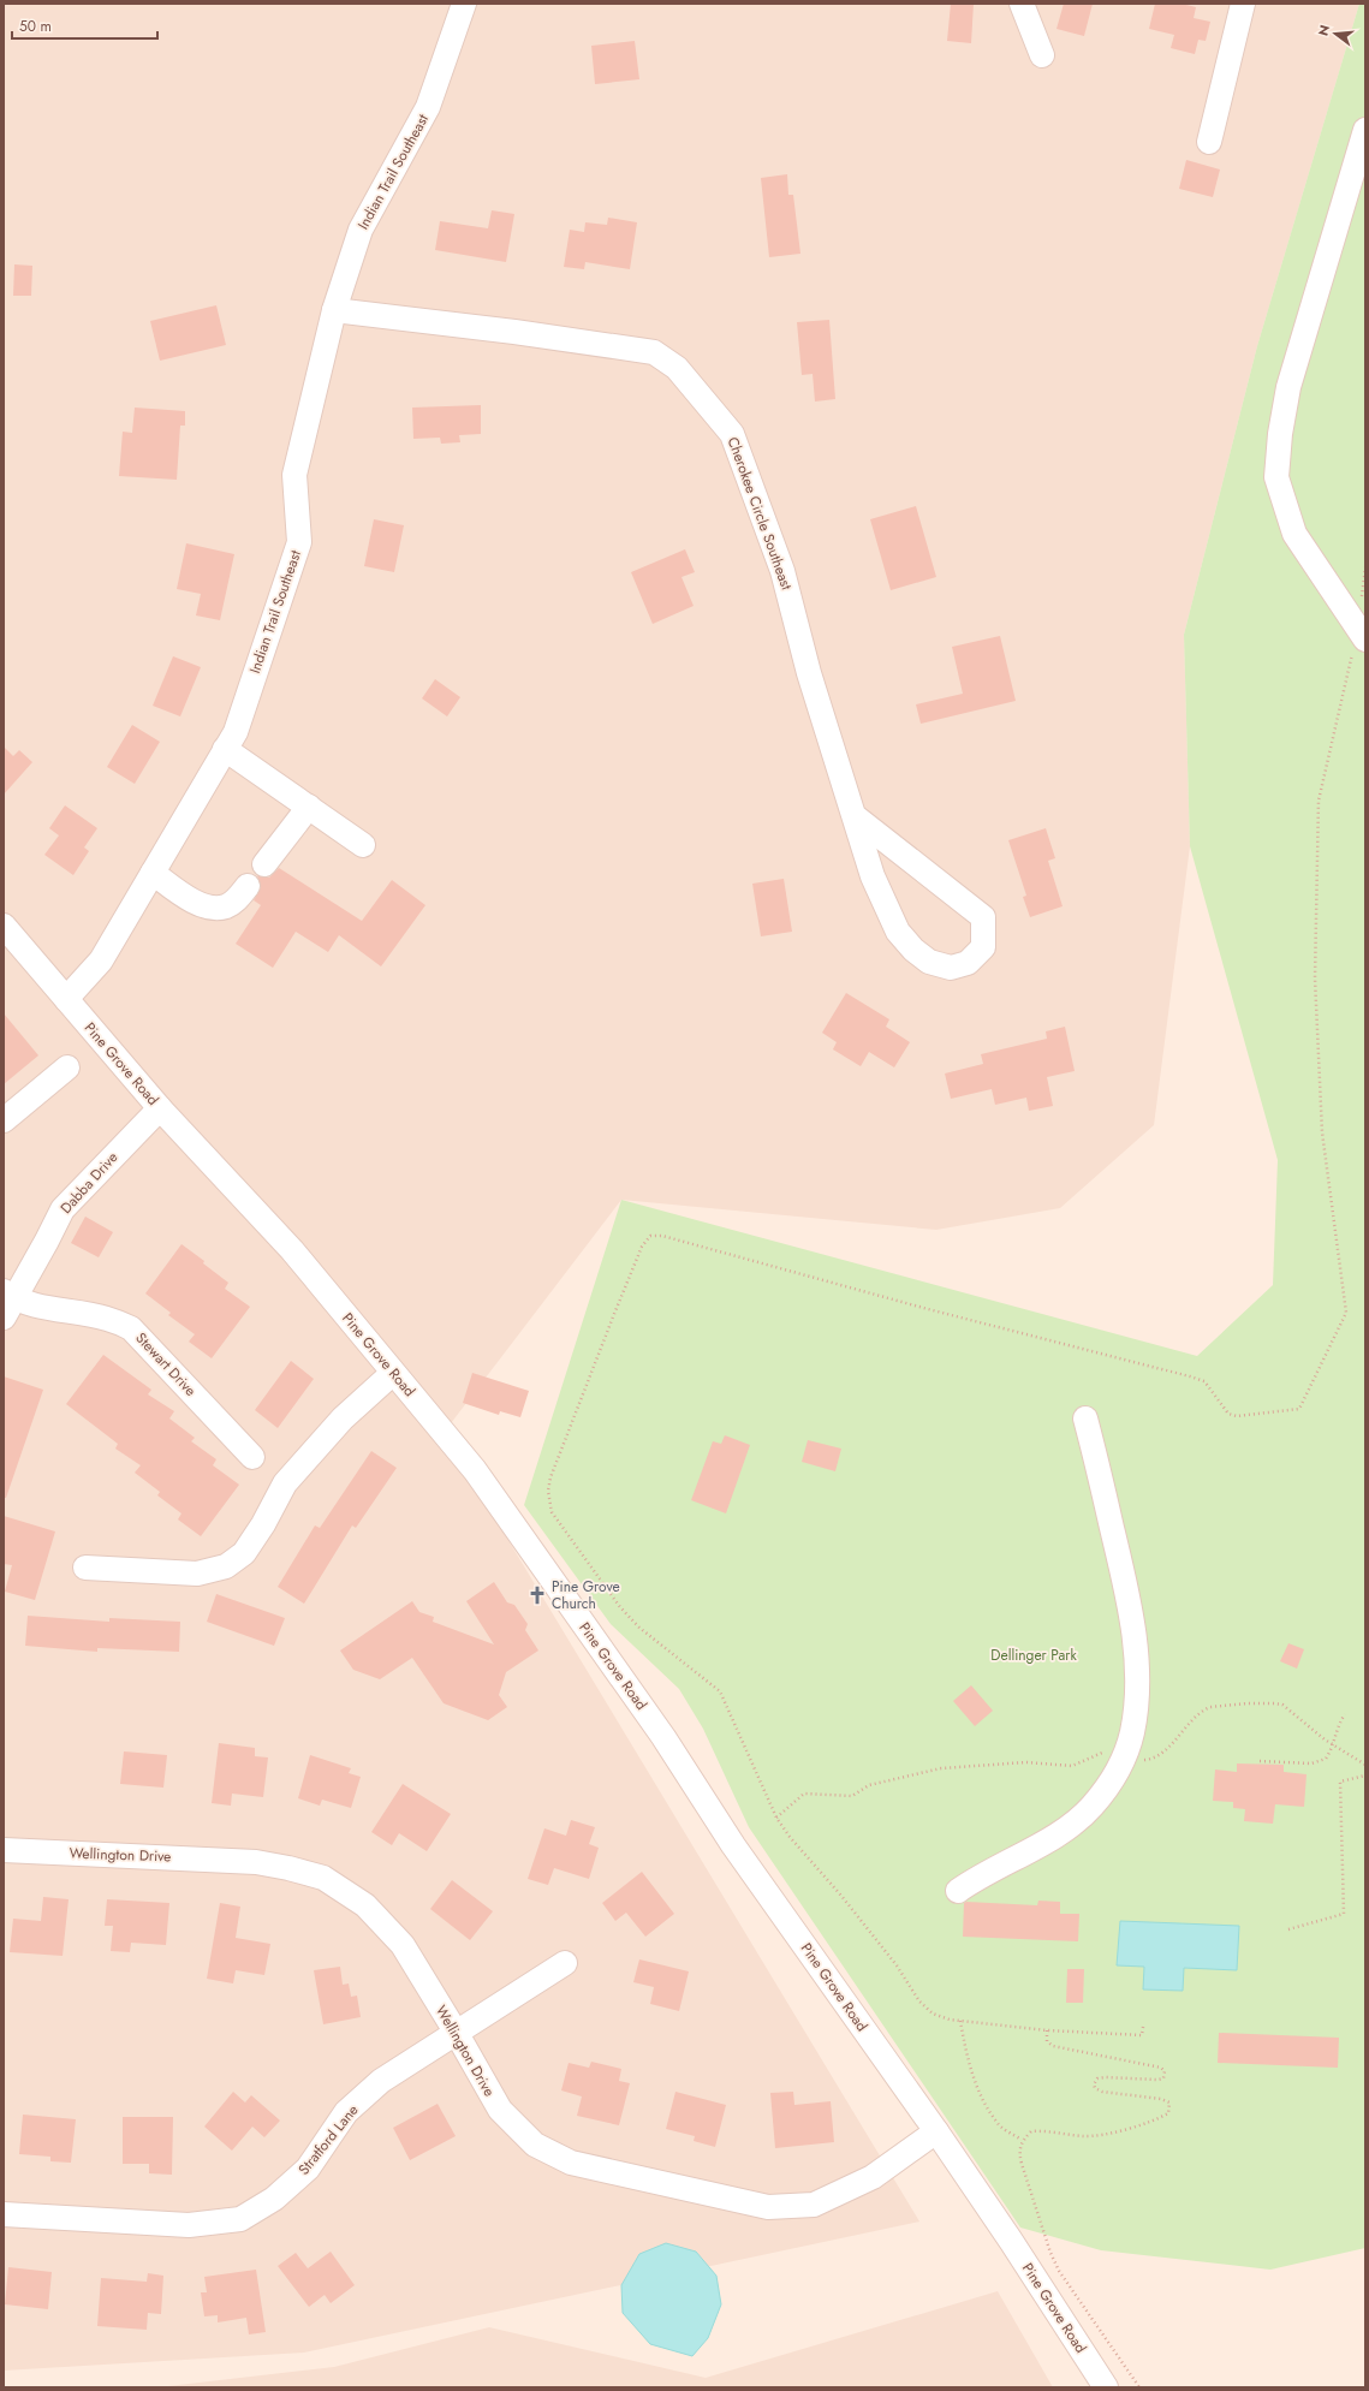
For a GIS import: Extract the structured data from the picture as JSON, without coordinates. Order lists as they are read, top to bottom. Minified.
{"streets":{"street":["Indian Trail Southeast","Cherokee Circle Southeast","Pine Grove Road","Dabba Drive","Stewart Drive","Wellington Drive","Stratford Lane"]},"crossings":[["Indian Trail Southeast","Cherokee Circle Southeast"],["Indian Trail Southeast","Pine Grove Road"],["Pine Grove Road","Dabba Drive"],["Pine Grove Road","Wellington Drive"],["Dabba Drive","Stewart Drive"],["Wellington Drive","Stratford Lane"]],"parks":["Dellinger Park"],"places":{"church":["Pine Grove Church"]},"scale_bar":"50 m","north":"left"}
